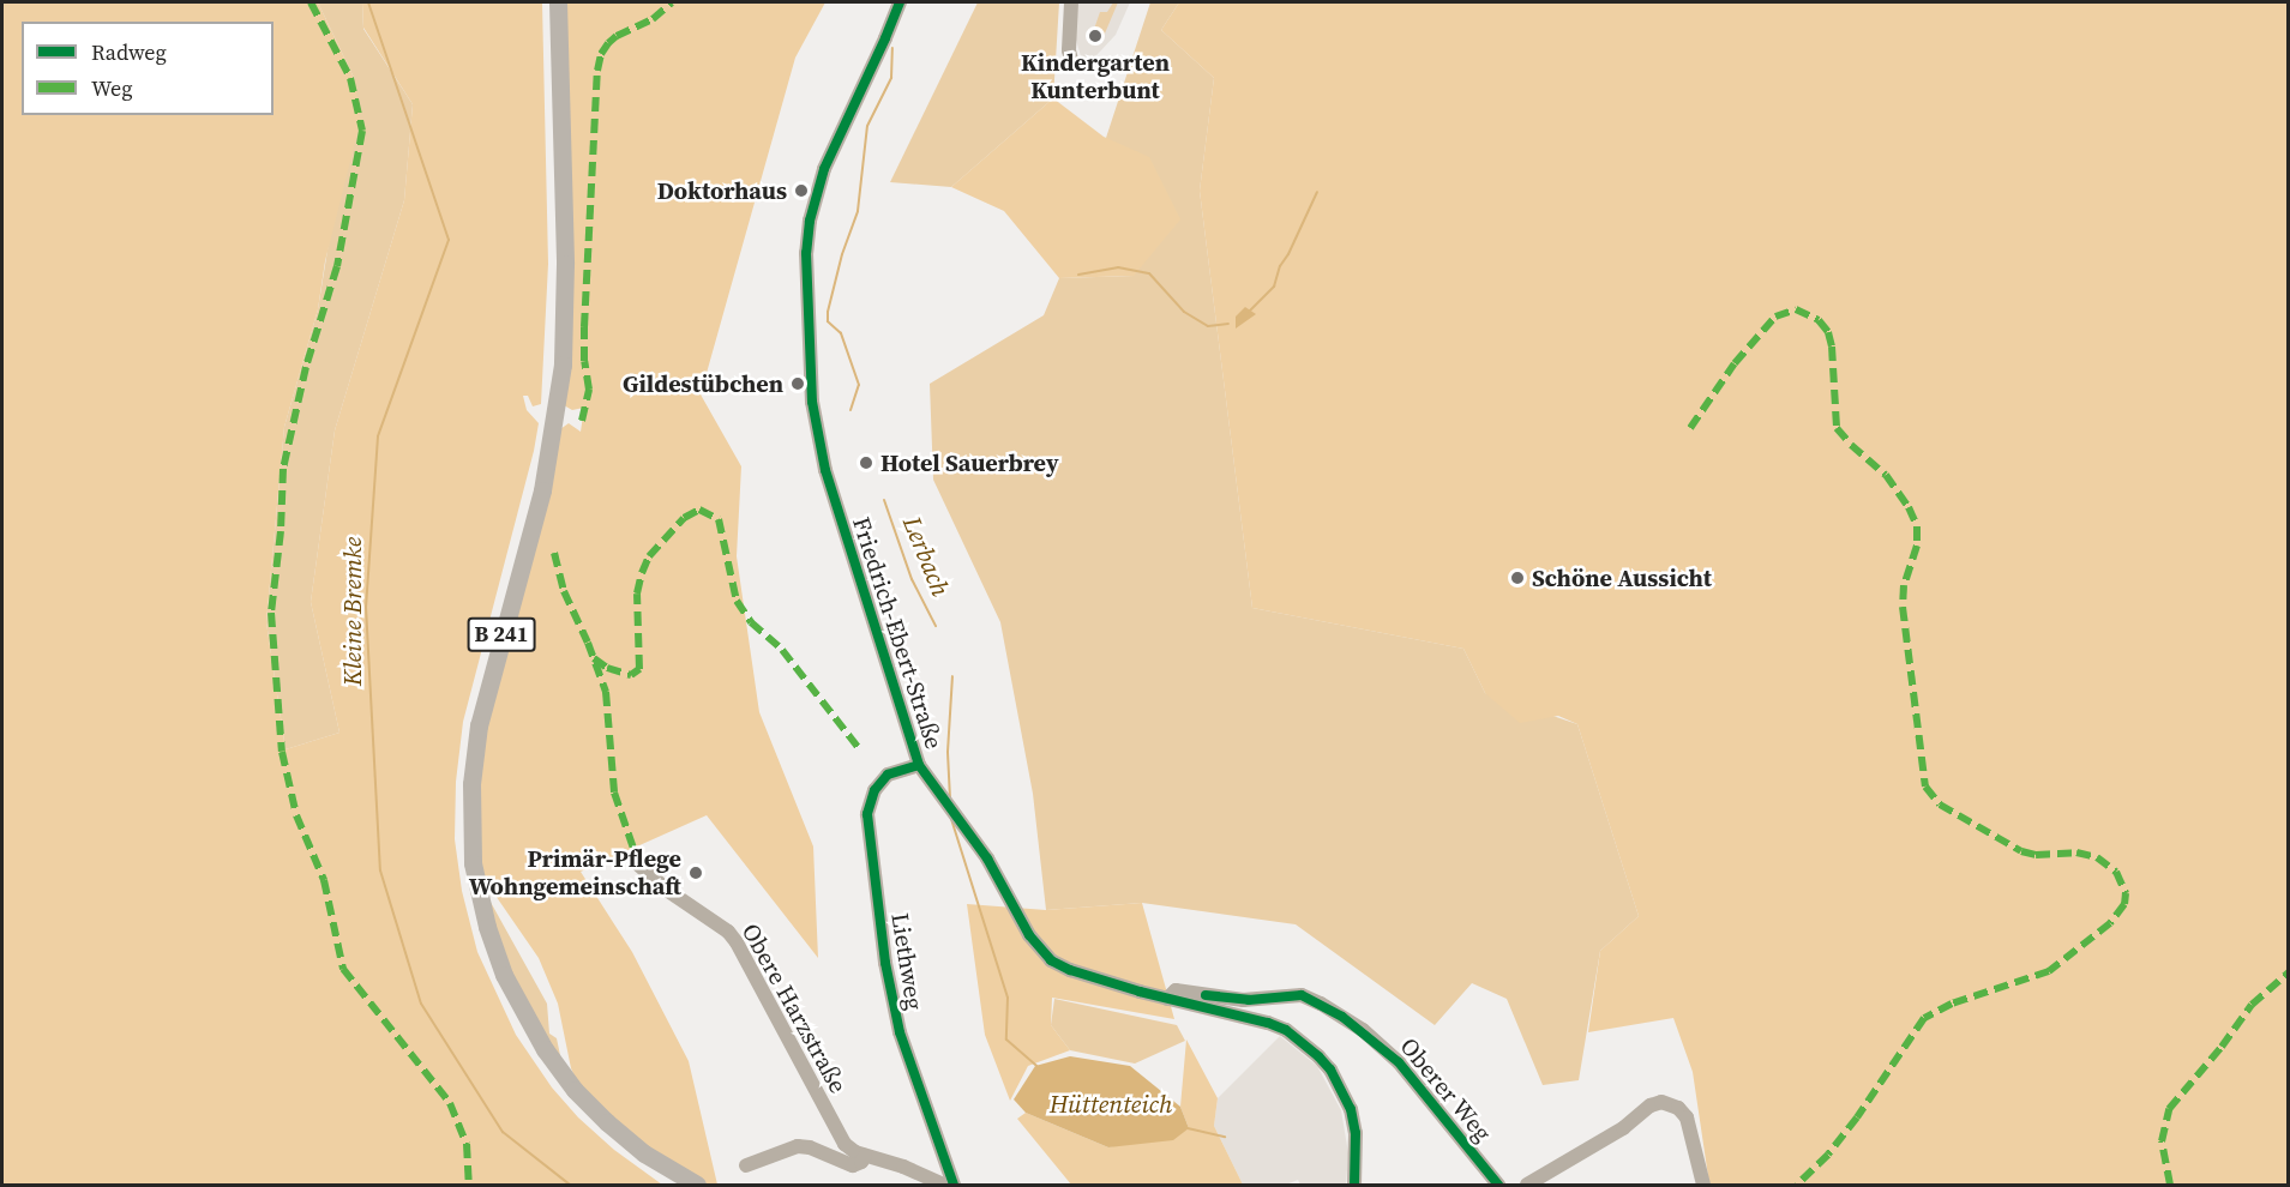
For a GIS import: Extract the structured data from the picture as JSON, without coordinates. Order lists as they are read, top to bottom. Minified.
{"streets":{"main road":["B 241"],"street":["Friedrich-Ebert-Straße","Liethweg","Obere Harzstraße","Oberer Weg"]},"crossings":[["Friedrich-Ebert-Straße","Liethweg"],["Friedrich-Ebert-Straße","Oberer Weg"]],"water":["Lerbach","Kleine Bremke","Hüttenteich"],"places":["Kindergarten Kunterbunt","Doktorhaus","Gildestübchen","Hotel Sauerbrey","Schöne Aussicht","Primär-Pflege Wohngemeinschaft"],"legend":["Radweg","Weg"]}
